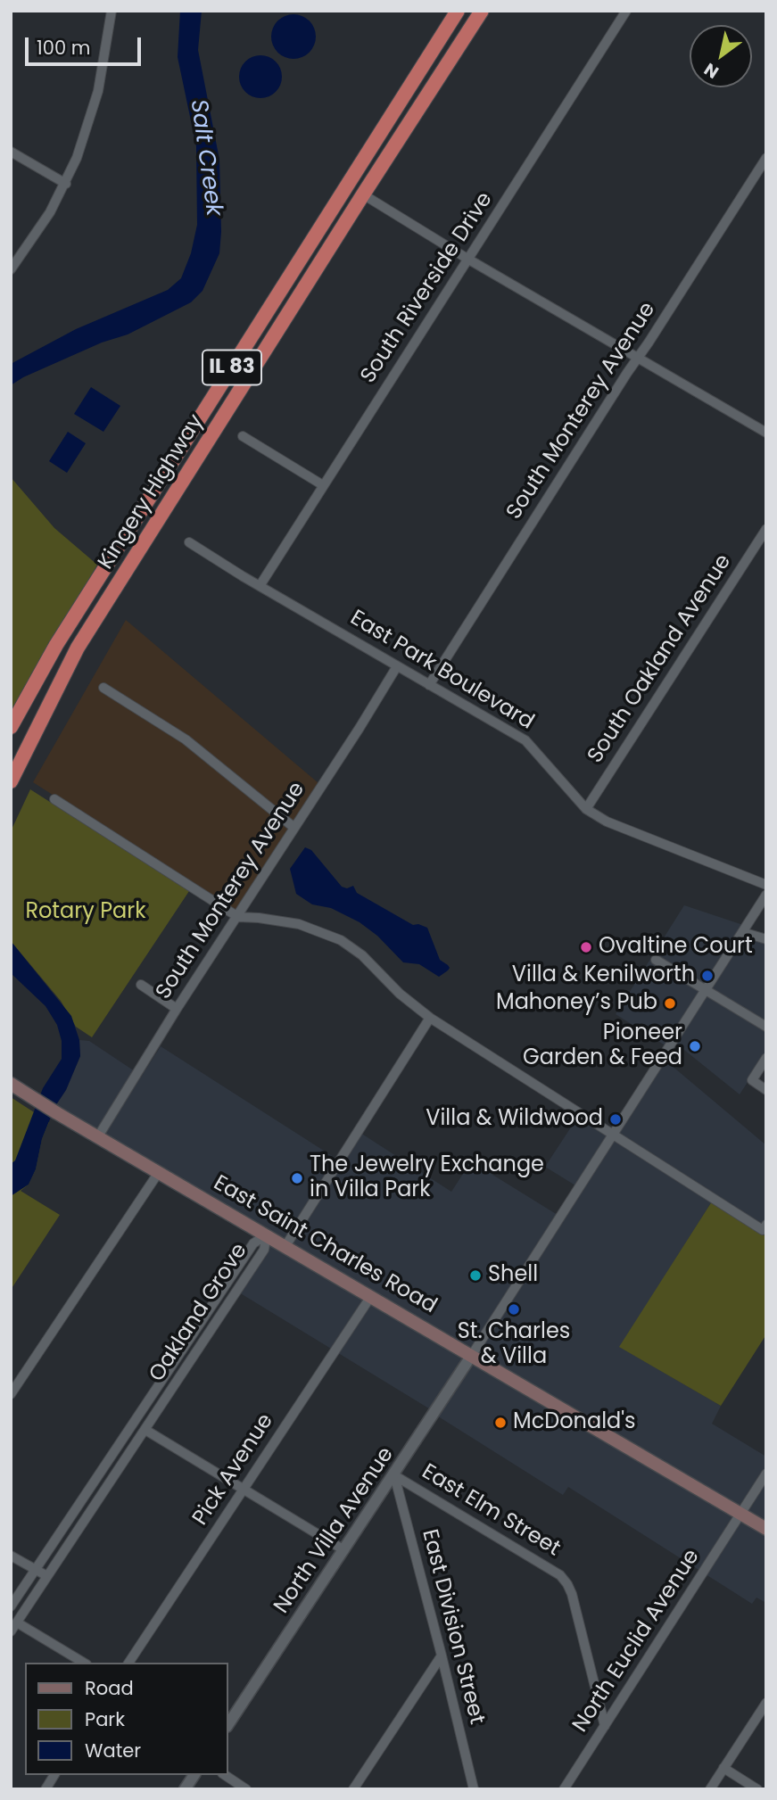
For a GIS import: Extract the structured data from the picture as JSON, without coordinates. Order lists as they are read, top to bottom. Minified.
{"streets":{"highway":["IL 83","Kingery Highway"],"main road":["East Saint Charles Road"],"street":["South Riverside Drive","South Monterey Avenue","South Oakland Avenue","East Park Boulevard","Oakland Grove","Pick Avenue","East Elm Street","North Villa Avenue","East Division Street","North Euclid Avenue"]},"crossings":[["South Riverside Drive","East Park Boulevard"],["South Monterey Avenue","East Park Boulevard"],["South Monterey Avenue","East Saint Charles Road"],["South Oakland Avenue","East Park Boulevard"],["East Saint Charles Road","Oakland Grove"],["East Saint Charles Road","Pick Avenue"],["East Saint Charles Road","North Villa Avenue"],["East Saint Charles Road","North Euclid Avenue"],["East Elm Street","North Villa Avenue"],["East Elm Street","East Division Street"],["East Elm Street","North Euclid Avenue"],["North Villa Avenue","East Division Street"]],"water":["Salt Creek"],"parks":["Rotary Park"],"places":["Ovaltine Court","Villa & Kenilworth","Mahoney’s Pub","Pioneer Garden & Feed","Villa & Wildwood","The Jewelry Exchange in Villa Park","Shell","St. Charles & Villa","McDonald's"],"legend":["Road","Park","Water"],"scale_bar":"100 m","north":"bottom left"}
